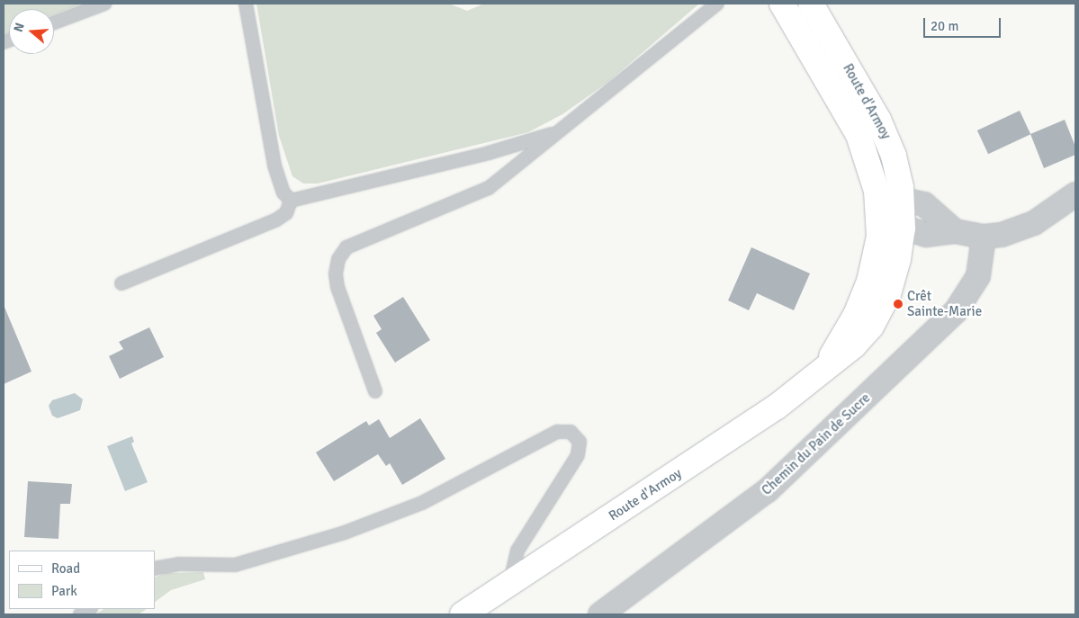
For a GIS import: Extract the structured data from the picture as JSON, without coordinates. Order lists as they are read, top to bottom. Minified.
{"streets":{"main road":["Route d'Armoy"],"street":["Chemin du Pain de Sucre"]},"places":["Crêt Sainte-Marie"],"legend":["Road","Park"],"scale_bar":"20 m","north":"left"}
